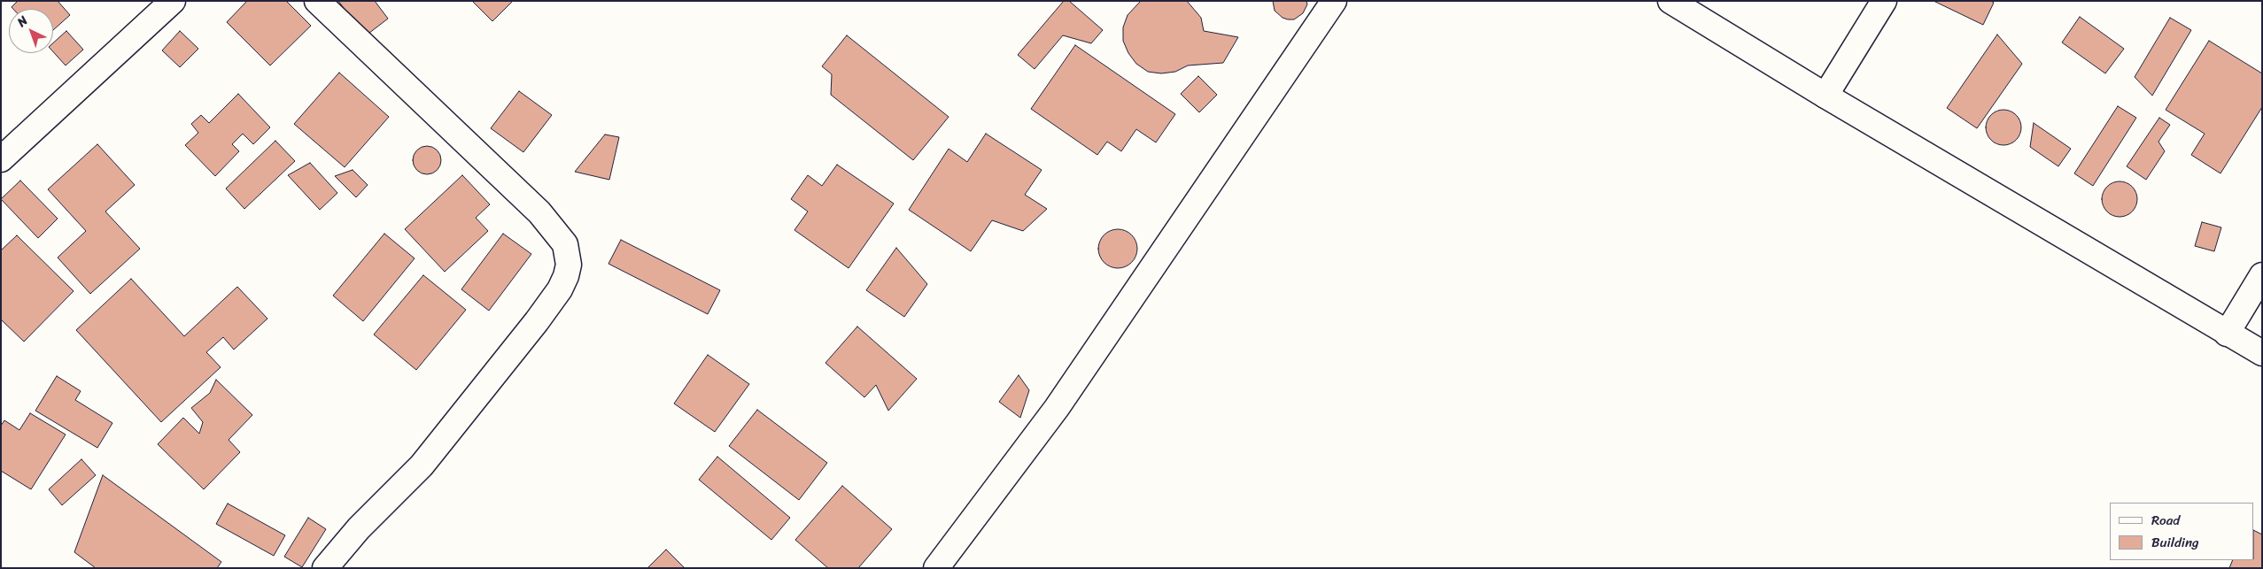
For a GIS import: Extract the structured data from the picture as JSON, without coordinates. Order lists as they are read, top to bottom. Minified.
{"legend":["Road","Building"],"north":"top left"}
